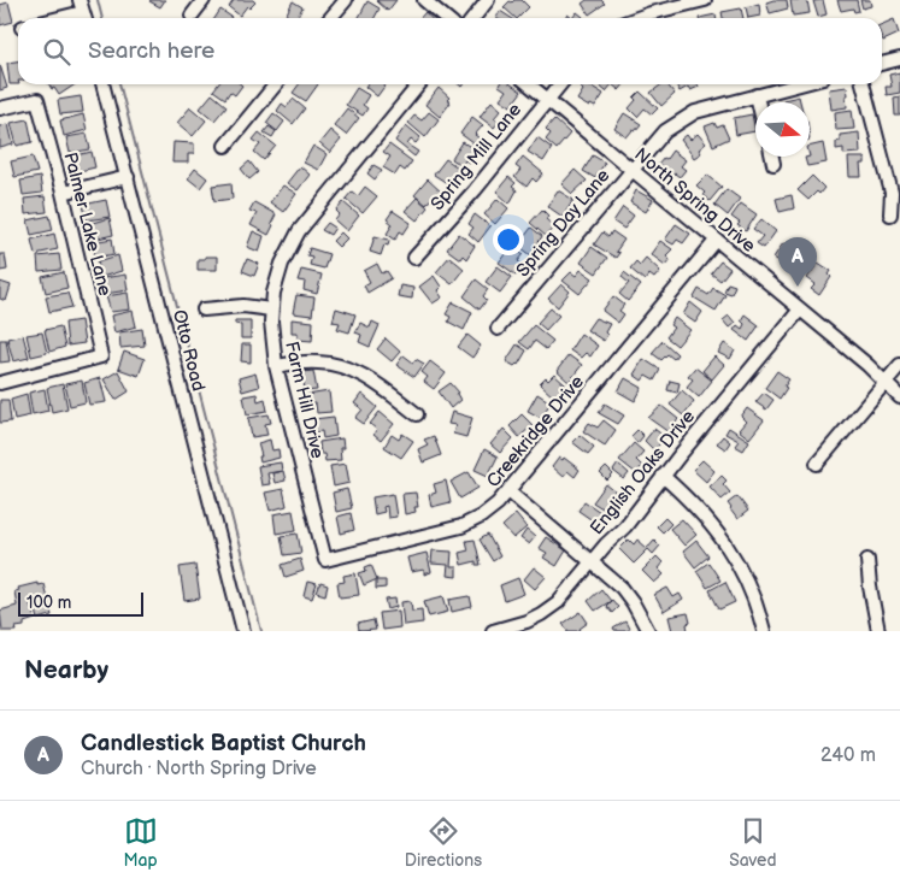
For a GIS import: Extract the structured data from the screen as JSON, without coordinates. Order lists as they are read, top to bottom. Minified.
{"streets":{"street":["Spring Mill Lane","North Spring Drive","Spring Day Lane","Palmer Lake Lane","Otto Road","Farm Hill Drive","Creekridge Drive","English Oaks Drive"]},"crossings":[["Spring Mill Lane","North Spring Drive"],["North Spring Drive","Spring Day Lane"],["North Spring Drive","Creekridge Drive"],["North Spring Drive","English Oaks Drive"],["Farm Hill Drive","Creekridge Drive"]],"scale_bar":"100 m","north":"right","page":{"search":"Search here","pins":"A","scale":"100 m","heading":"Nearby","list":[{"mark":"A","name":"Candlestick Baptist Church","note":"Church · North Spring Drive","value":"240 m"}],"nav":["Map","Directions","Saved"]}}
